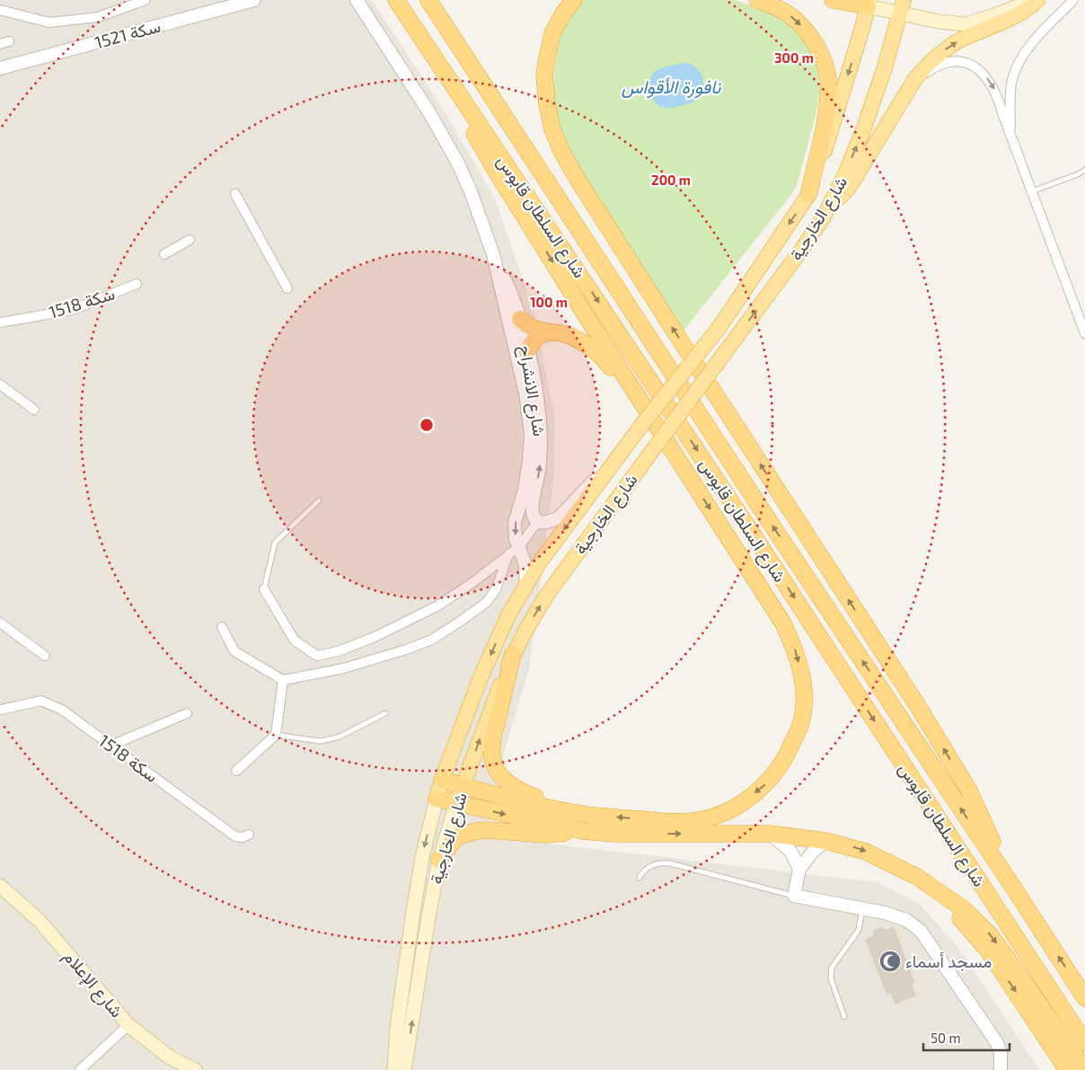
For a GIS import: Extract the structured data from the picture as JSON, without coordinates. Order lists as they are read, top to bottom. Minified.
{"streets":{"highway":["شارع السلطان قابوس"],"main road":["شارع الخارجية","شارع الإعلام"],"street":["سكة 1521","سكة 1518","شارع الانشراح"]},"crossings":[["شارع الخارجية","شارع الانشراح"]],"water":["نافورة الأقواس"],"places":{"mosque":["مسجد أسماء"]},"scale_bar":"50 m","rings":["300 m","200 m","100 m"]}
